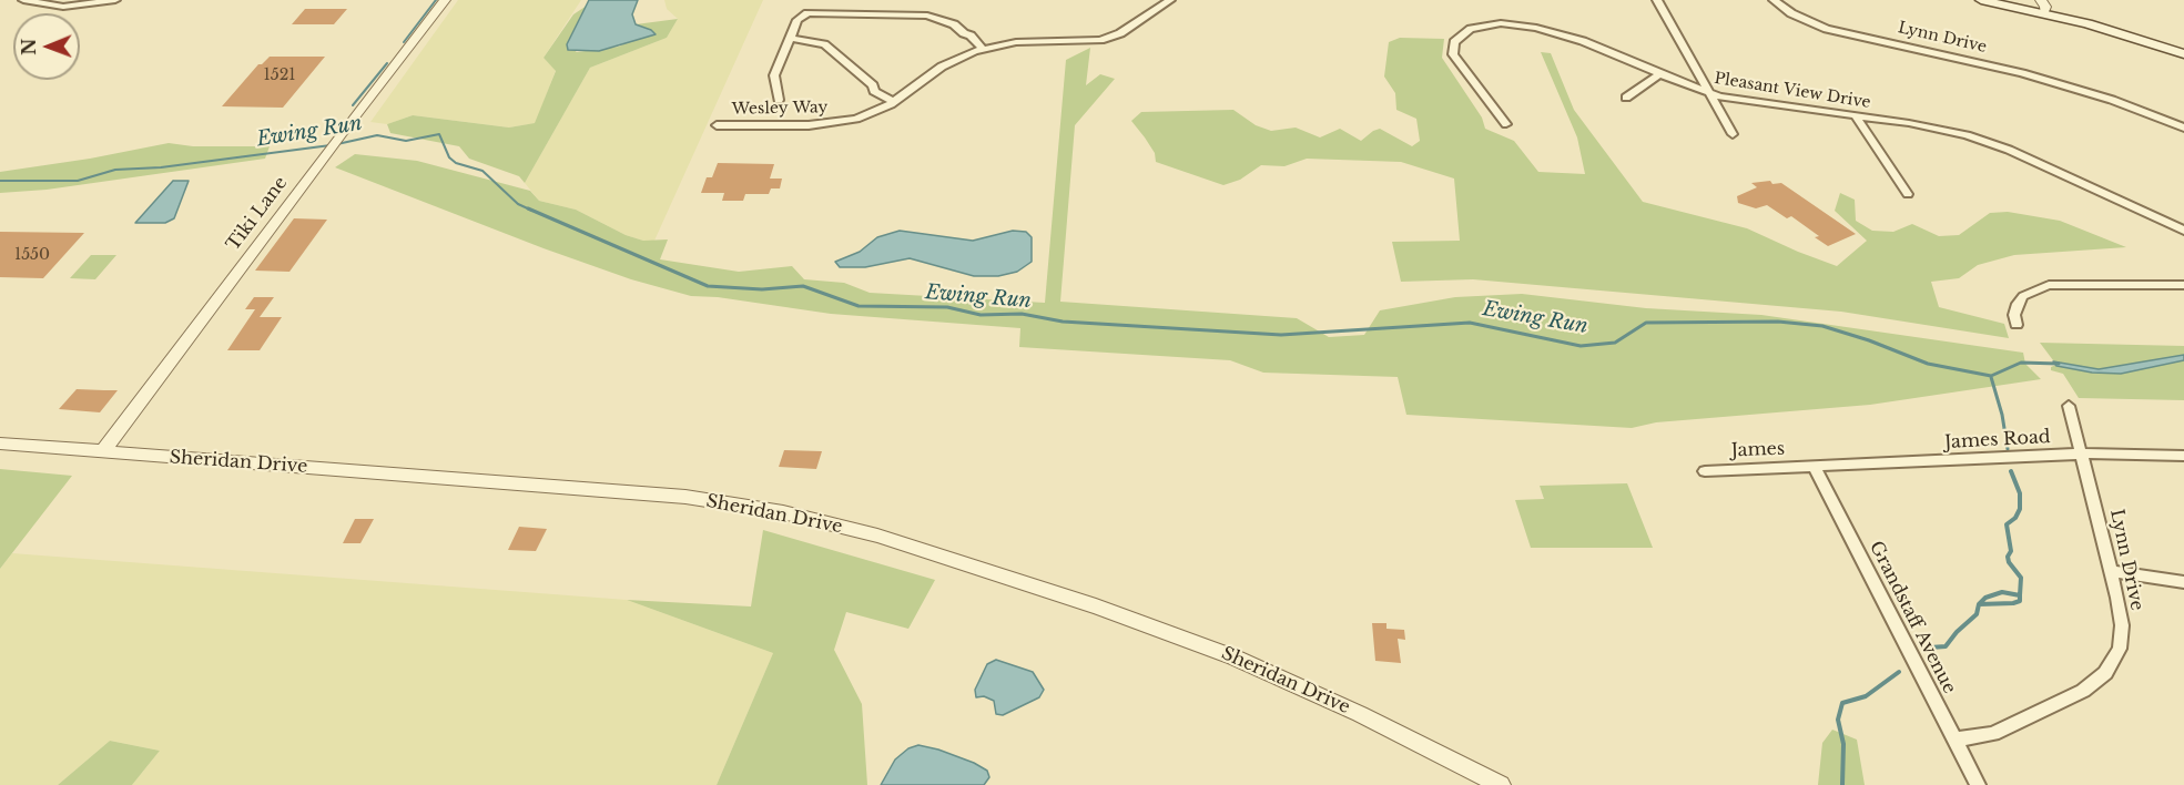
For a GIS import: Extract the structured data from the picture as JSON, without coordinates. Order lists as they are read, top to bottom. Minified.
{"streets":{"street":["Lynn Drive","Pleasant View Drive","Wesley Way","Tiki Lane","James Road","James","Sheridan Drive","Grandstaff Avenue"]},"crossings":[["Lynn Drive","James Road"],["Lynn Drive","Grandstaff Avenue"],["Tiki Lane","Sheridan Drive"],["James Road","James"],["James Road","Grandstaff Avenue"],["James","Grandstaff Avenue"]],"water":["Ewing Run"],"house_numbers":["1521","1550"],"north":"left"}
